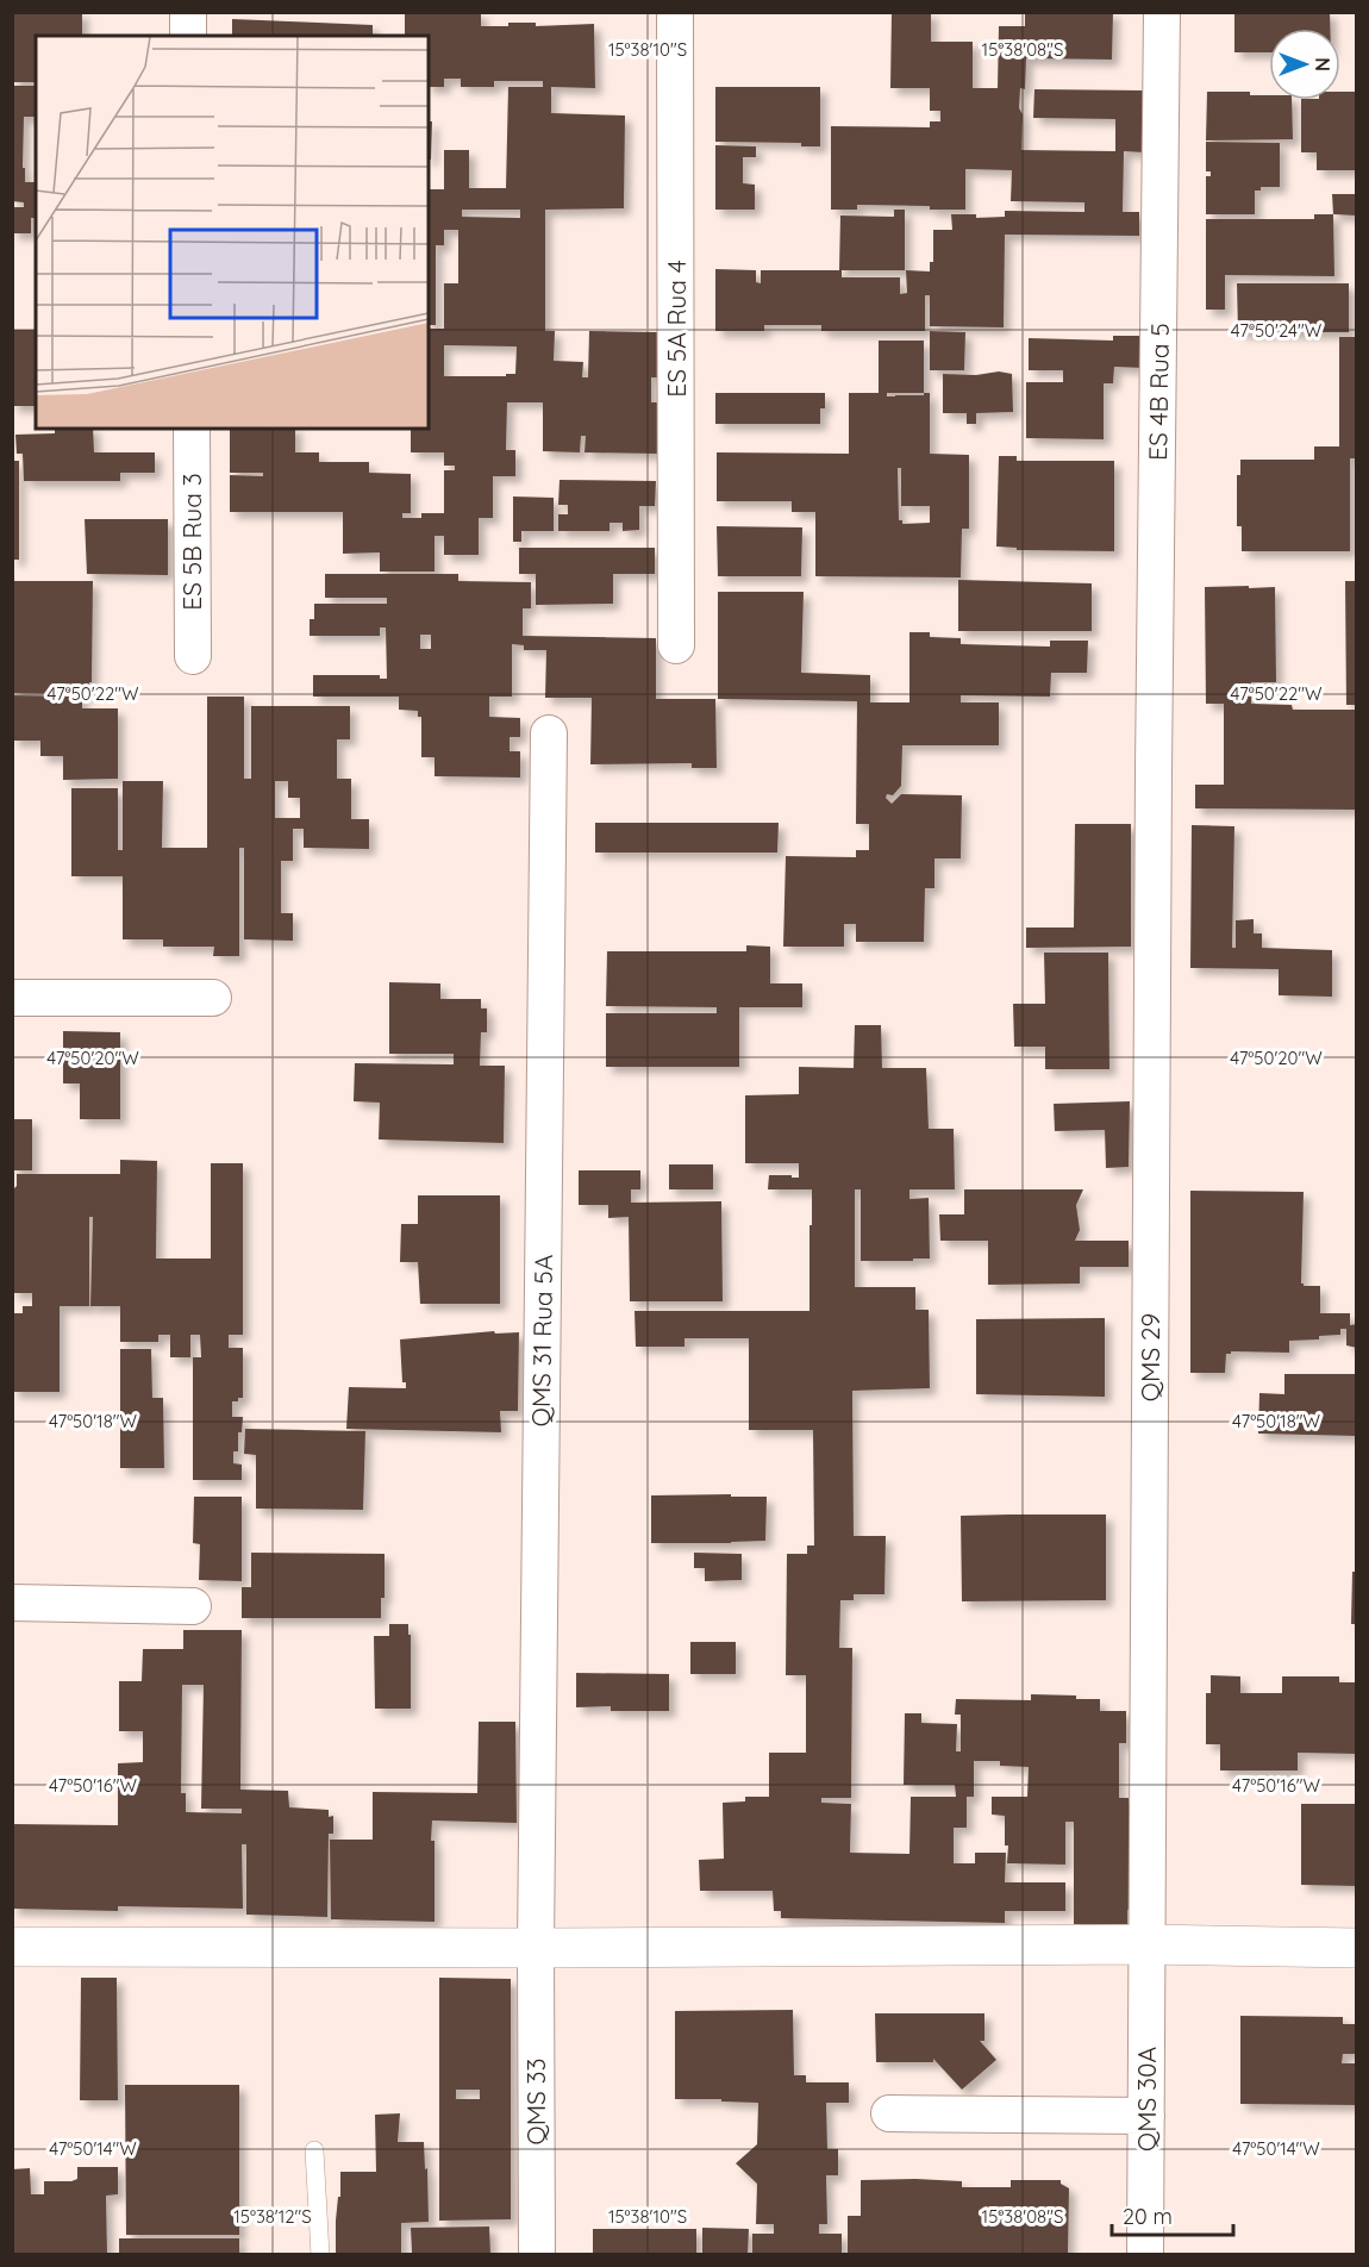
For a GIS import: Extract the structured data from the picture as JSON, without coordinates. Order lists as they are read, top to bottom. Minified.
{"streets":{"street":["ES 5A Rua 4","ES 4B Rua 5","ES 5B Rua 3","QMS 31 Rua 5A","QMS 29","QMS 30A","QMS 33"]},"crossings":[["ES 4B Rua 5","QMS 29"],["QMS 31 Rua 5A","QMS 33"],["QMS 29","QMS 30A"]],"scale_bar":"20 m","north":"right","coordinates":["15°38'10\"S","15°38'08\"S","47°50'24\"W","47°50'22\"W","47°50'20\"W","47°50'18\"W","47°50'16\"W","47°50'14\"W","15°38'12\"S"]}
